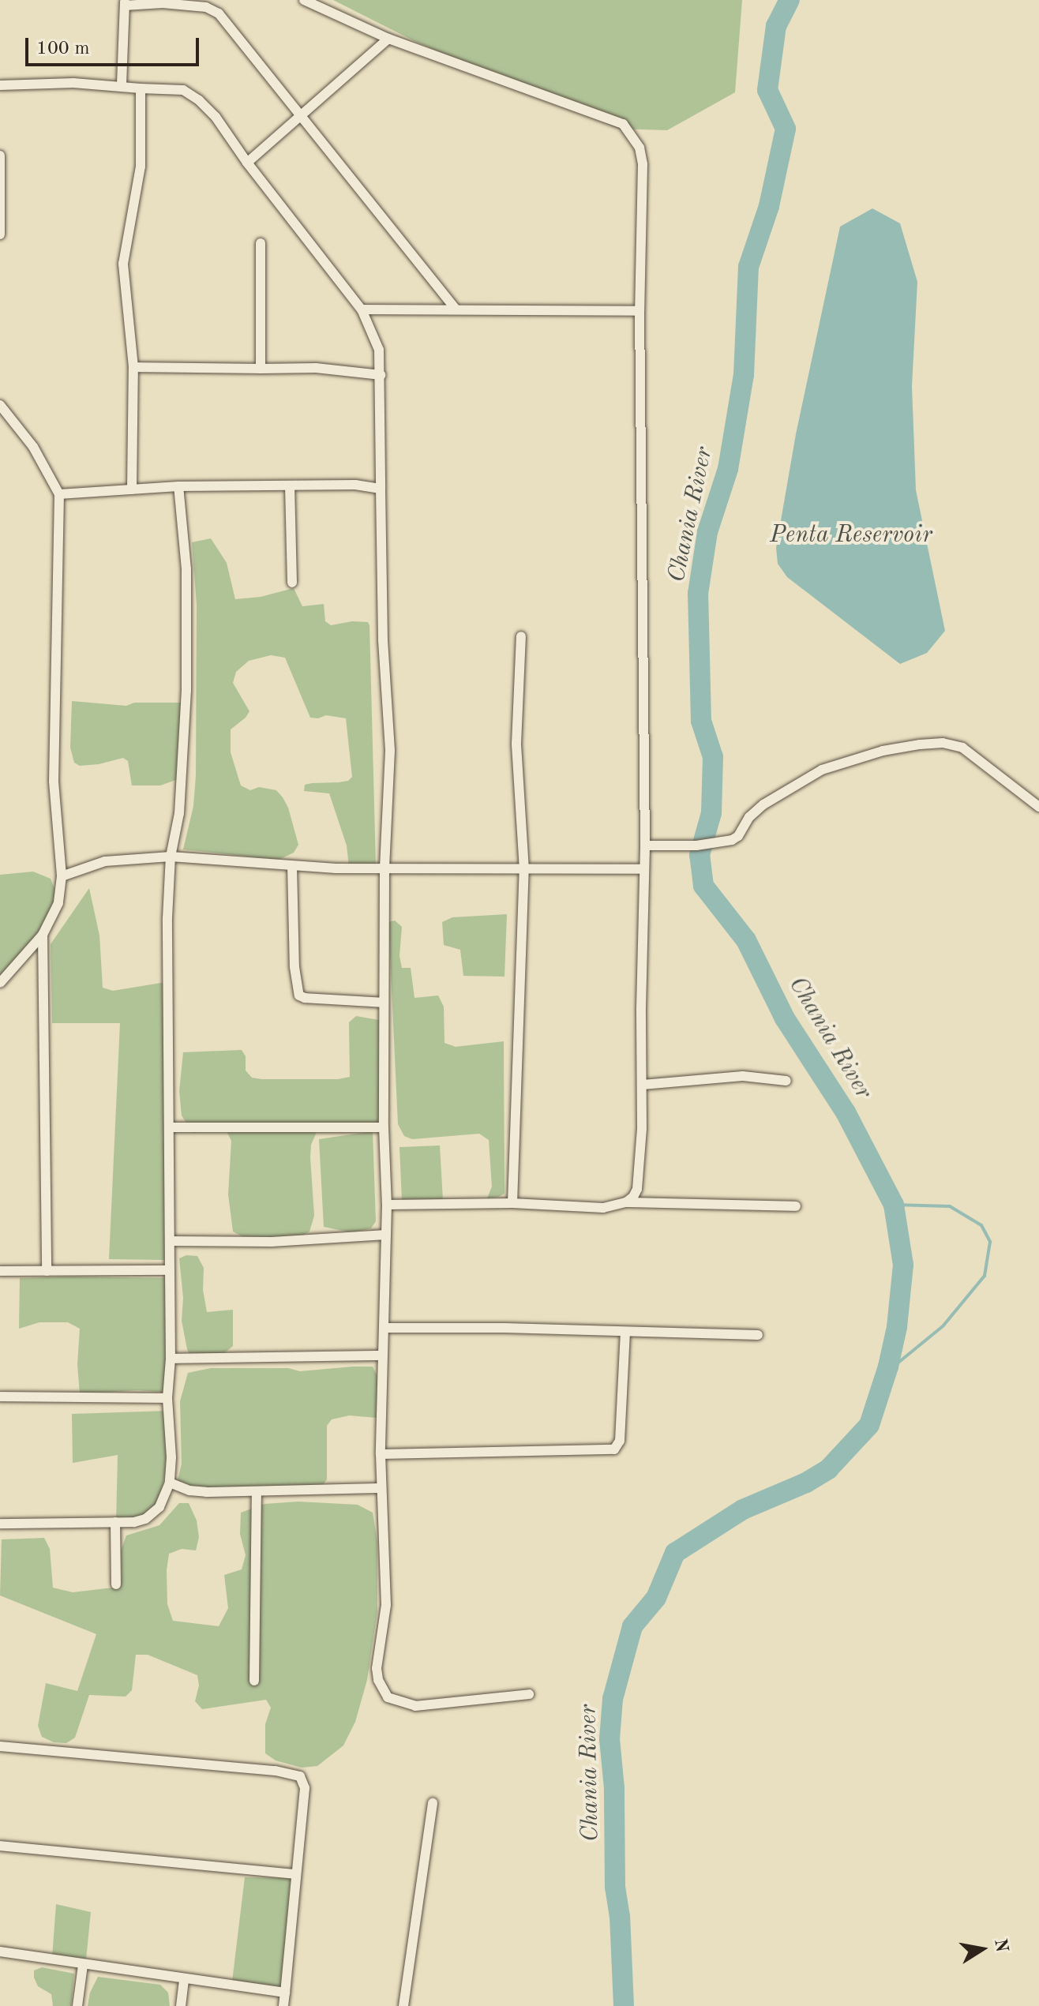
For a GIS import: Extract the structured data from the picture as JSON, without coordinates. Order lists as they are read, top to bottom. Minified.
{"water":["Chania River","Penta Reservoir"],"scale_bar":"100 m","north":"right"}
